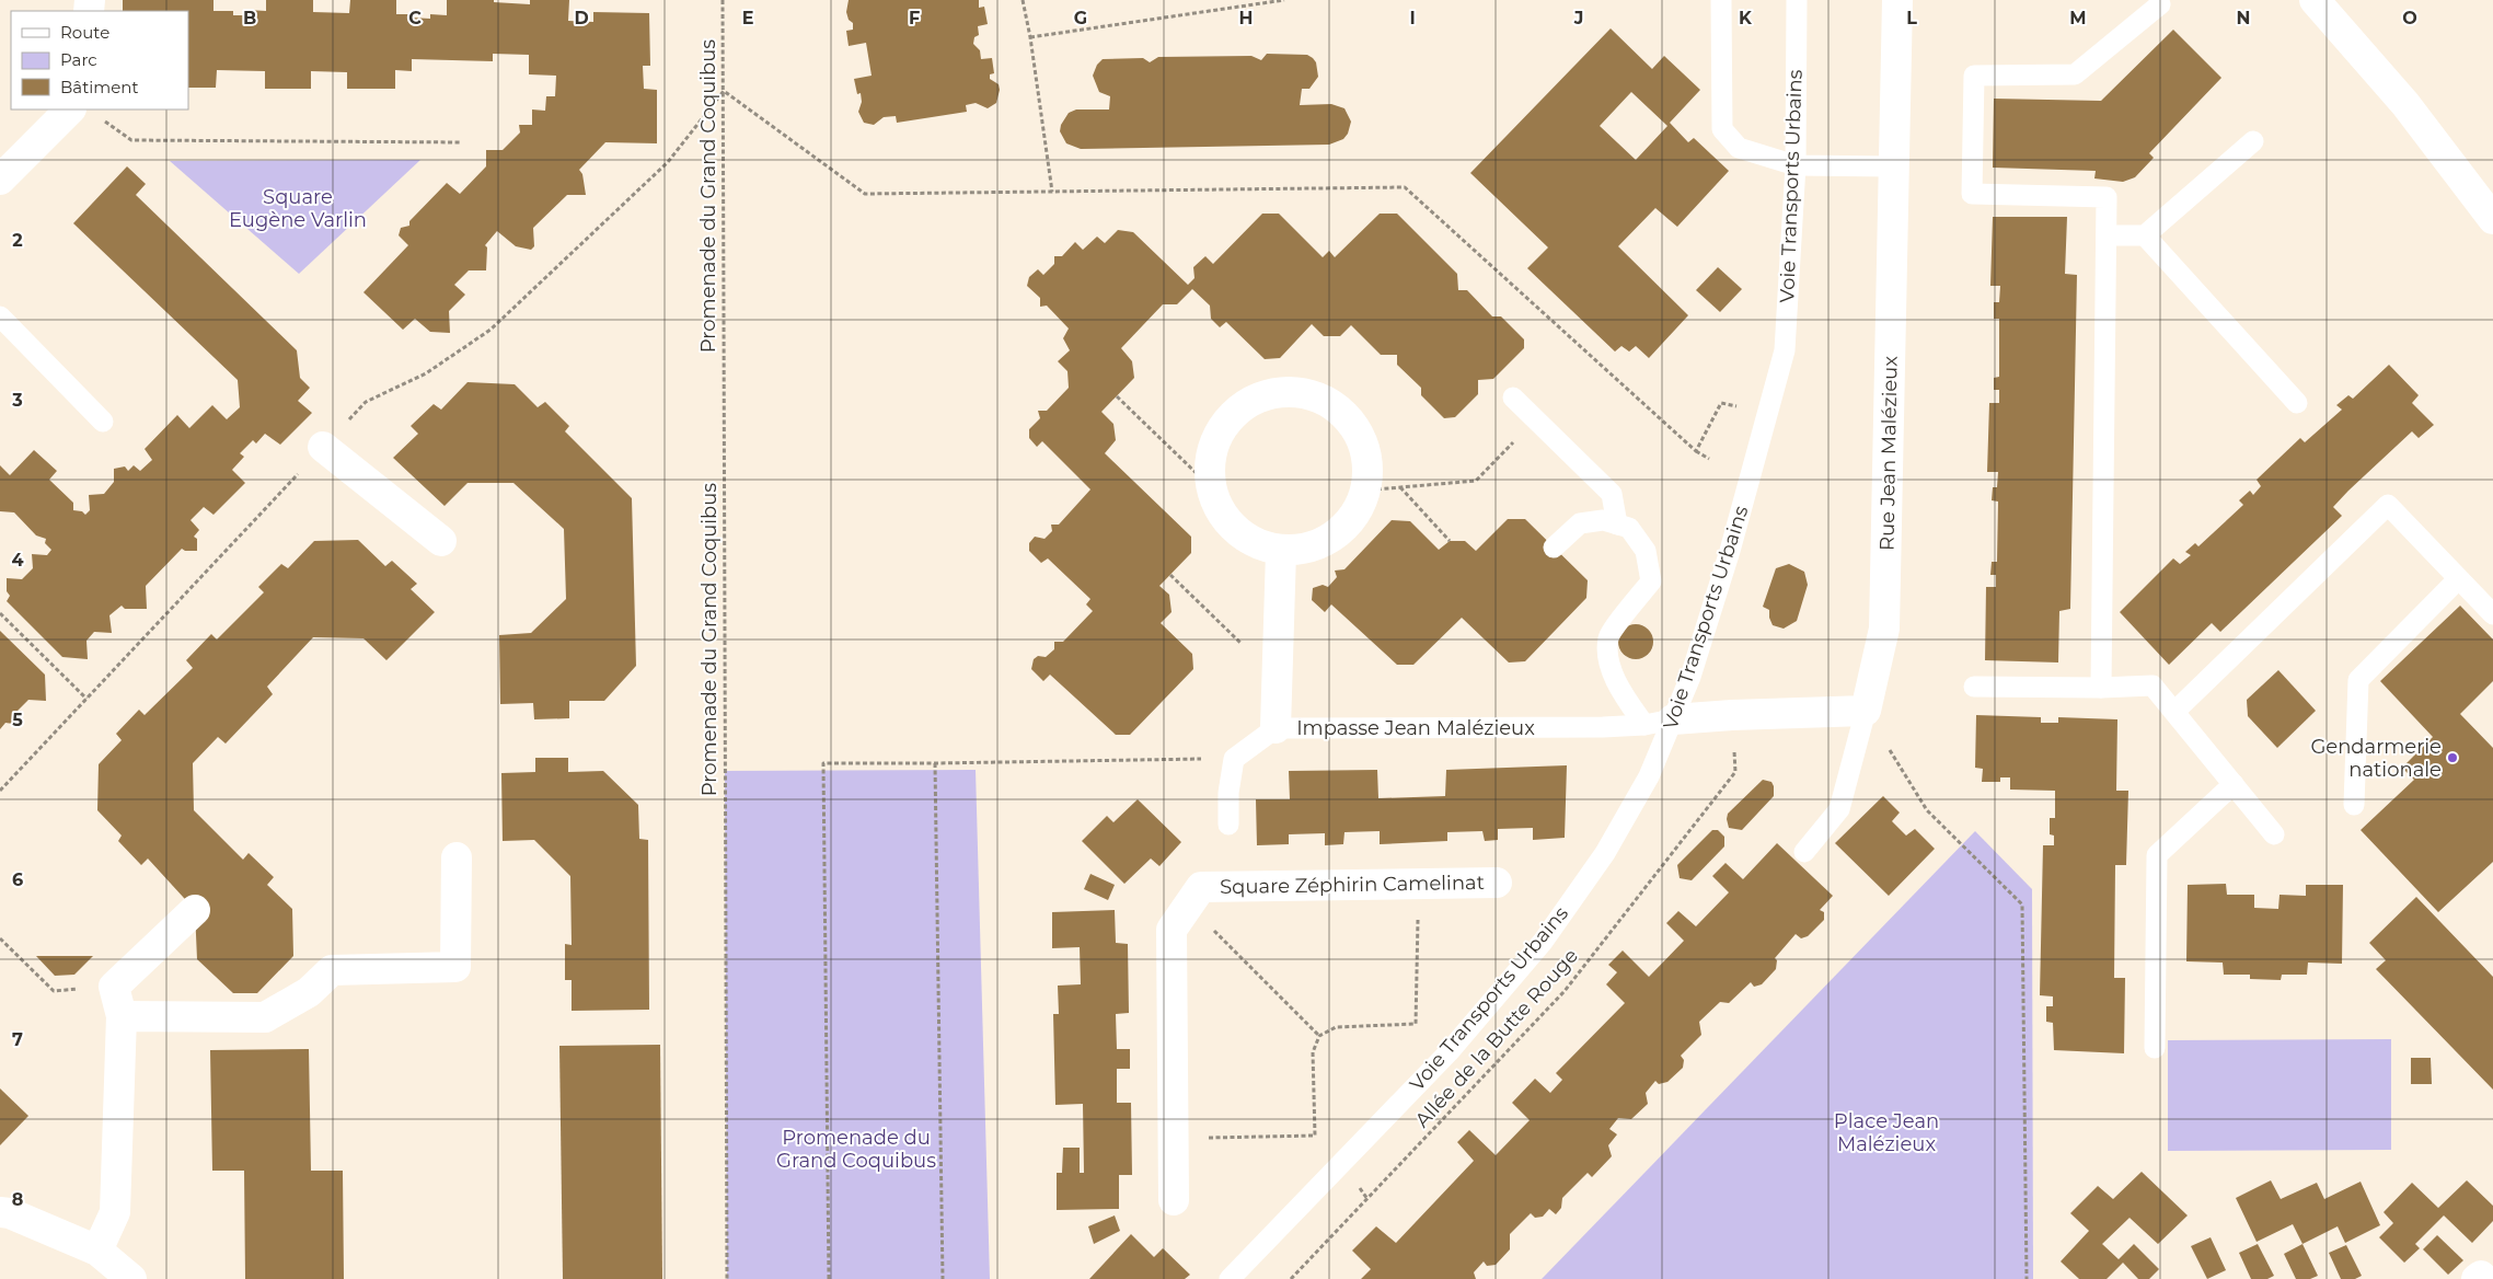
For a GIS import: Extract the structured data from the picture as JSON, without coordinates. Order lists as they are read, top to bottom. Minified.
{"streets":{"street":["Rue Jean Malézieux","Square Zéphirin Camelinat"],"lane":["Voie Transports Urbains","Impasse Jean Malézieux"],"path":["Promenade du Grand Coquibus","Allée de la Butte Rouge"]},"crossings":[["Voie Transports Urbains","Impasse Jean Malézieux"]],"parks":["Square Eugène Varlin","Place Jean Malézieux","Promenade du Grand Coquibus"],"places":["Gendarmerie nationale"],"legend":["Route","Parc","Bâtiment"],"grid":{"columns":["B","C","D","E","F","G","H","I","J","K","L","M","N","O"],"rows":["2","3","4","5","6","7","8"]}}
